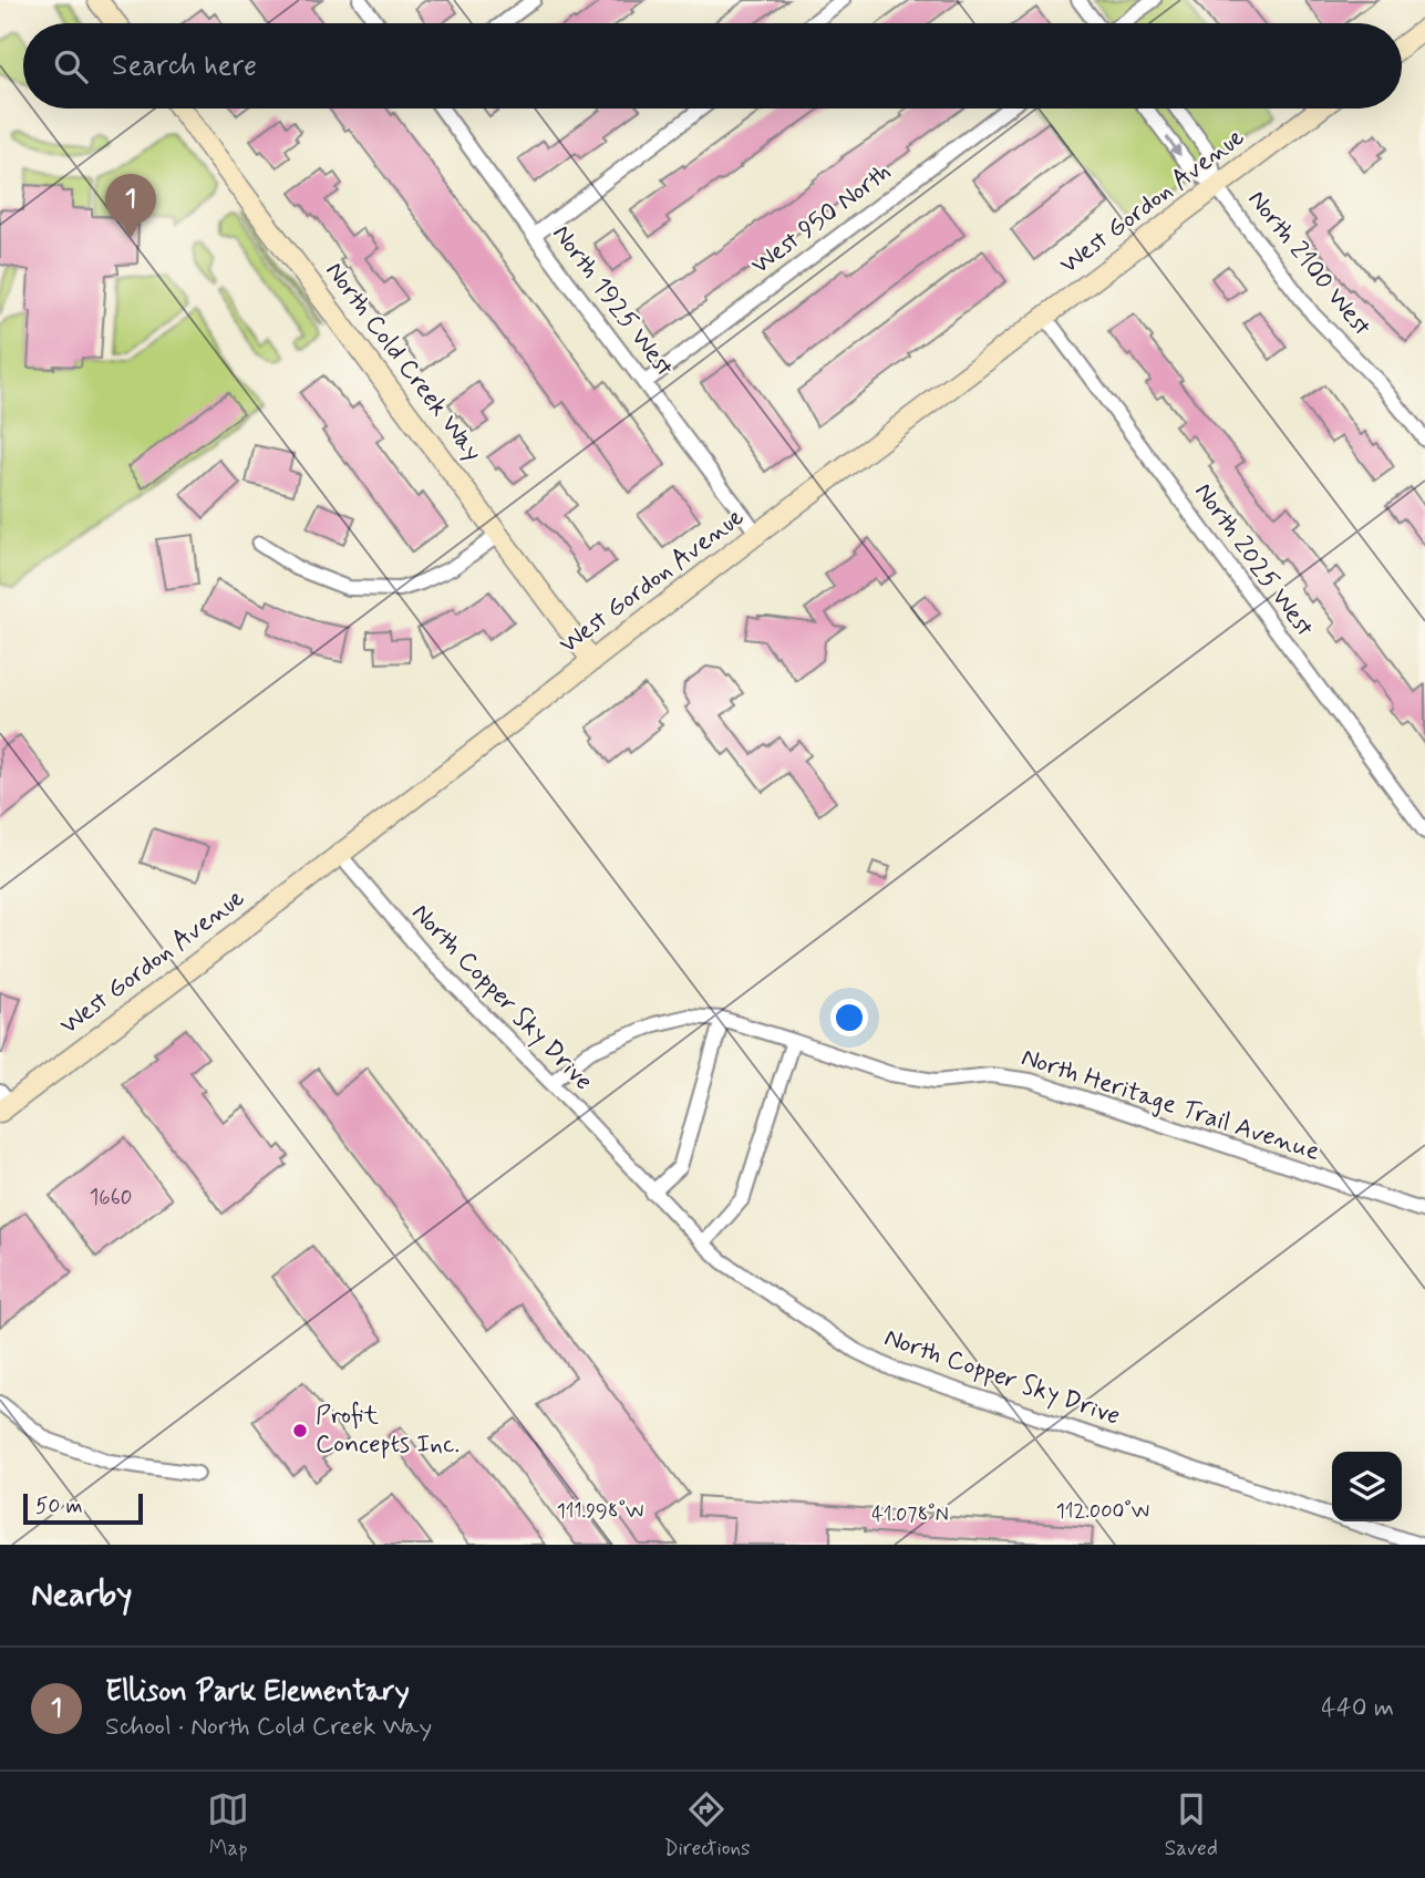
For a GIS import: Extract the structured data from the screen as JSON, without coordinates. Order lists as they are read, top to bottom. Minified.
{"streets":{"main road":["West Gordon Avenue","North Cold Creek Way"],"street":["West 950 North","North 2100 West","North 1925 West","North 2025 West","North Copper Sky Drive","North Heritage Trail Avenue"]},"crossings":[["West Gordon Avenue","North 2100 West"],["West Gordon Avenue","North 1925 West"],["West Gordon Avenue","North Cold Creek Way"],["West Gordon Avenue","North 2025 West"],["West Gordon Avenue","North Copper Sky Drive"],["West 950 North","North 1925 West"],["North Copper Sky Drive","North Heritage Trail Avenue"]],"places":["Profit Concepts Inc."],"house_numbers":["1660"],"scale_bar":"50 m","page":{"search":"Search here","pins":"1","scale":"50 m","heading":"Nearby","list":[{"mark":"1","name":"Ellison Park Elementary","note":"School · North Cold Creek Way","value":"440 m"}],"nav":["Map","Directions","Saved"]},"coordinates":["111.998°W","112.000°W","41.078°N"]}
